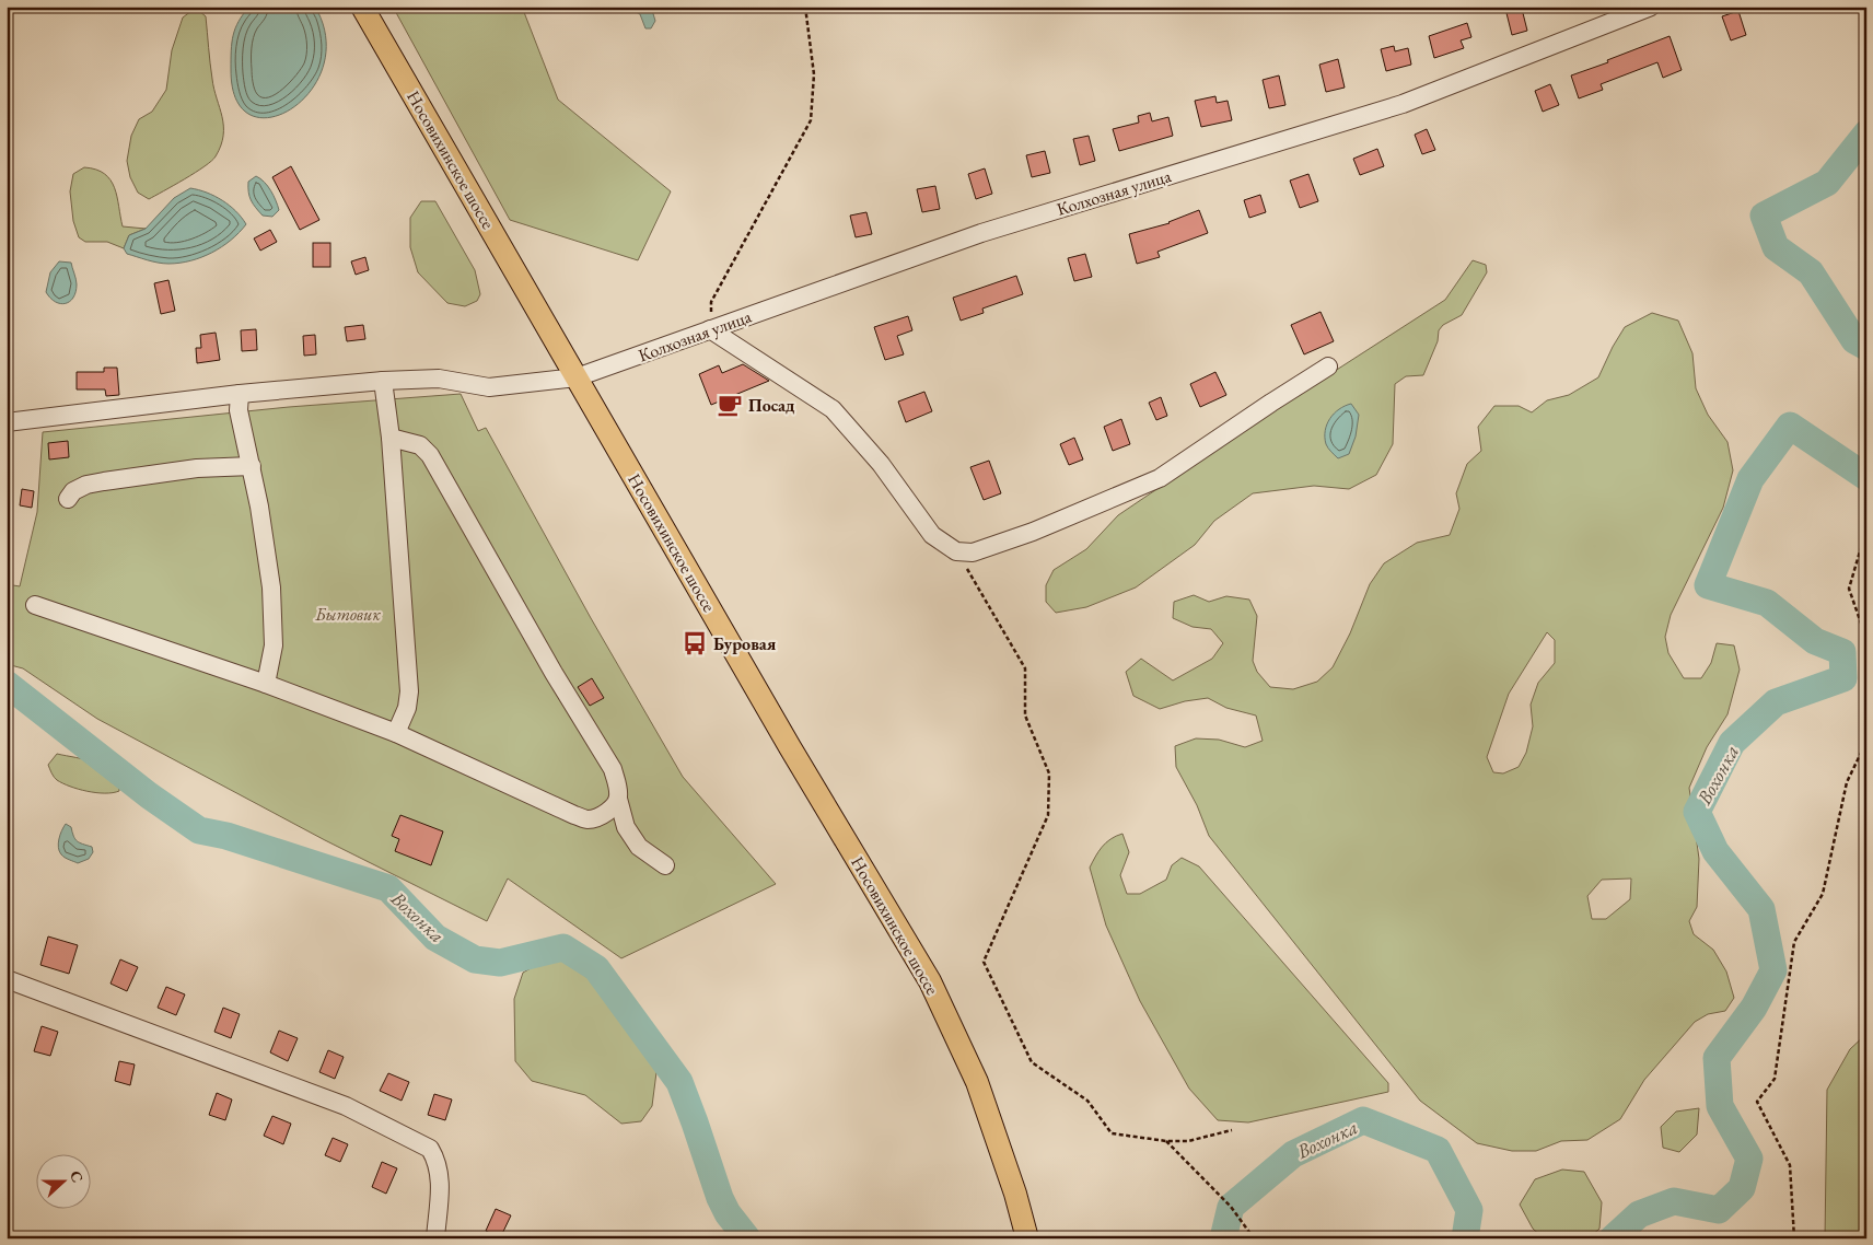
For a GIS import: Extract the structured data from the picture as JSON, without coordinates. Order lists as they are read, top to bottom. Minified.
{"streets":{"main road":["Носовихинское шоссе"],"street":["Колхозная улица"]},"crossings":[["Носовихинское шоссе","Колхозная улица"]],"water":["Вохонка"],"parks":["Бытовик"],"places":{"cafe":["Посад"],"bus stop":["Буровая"]},"north":"right"}
